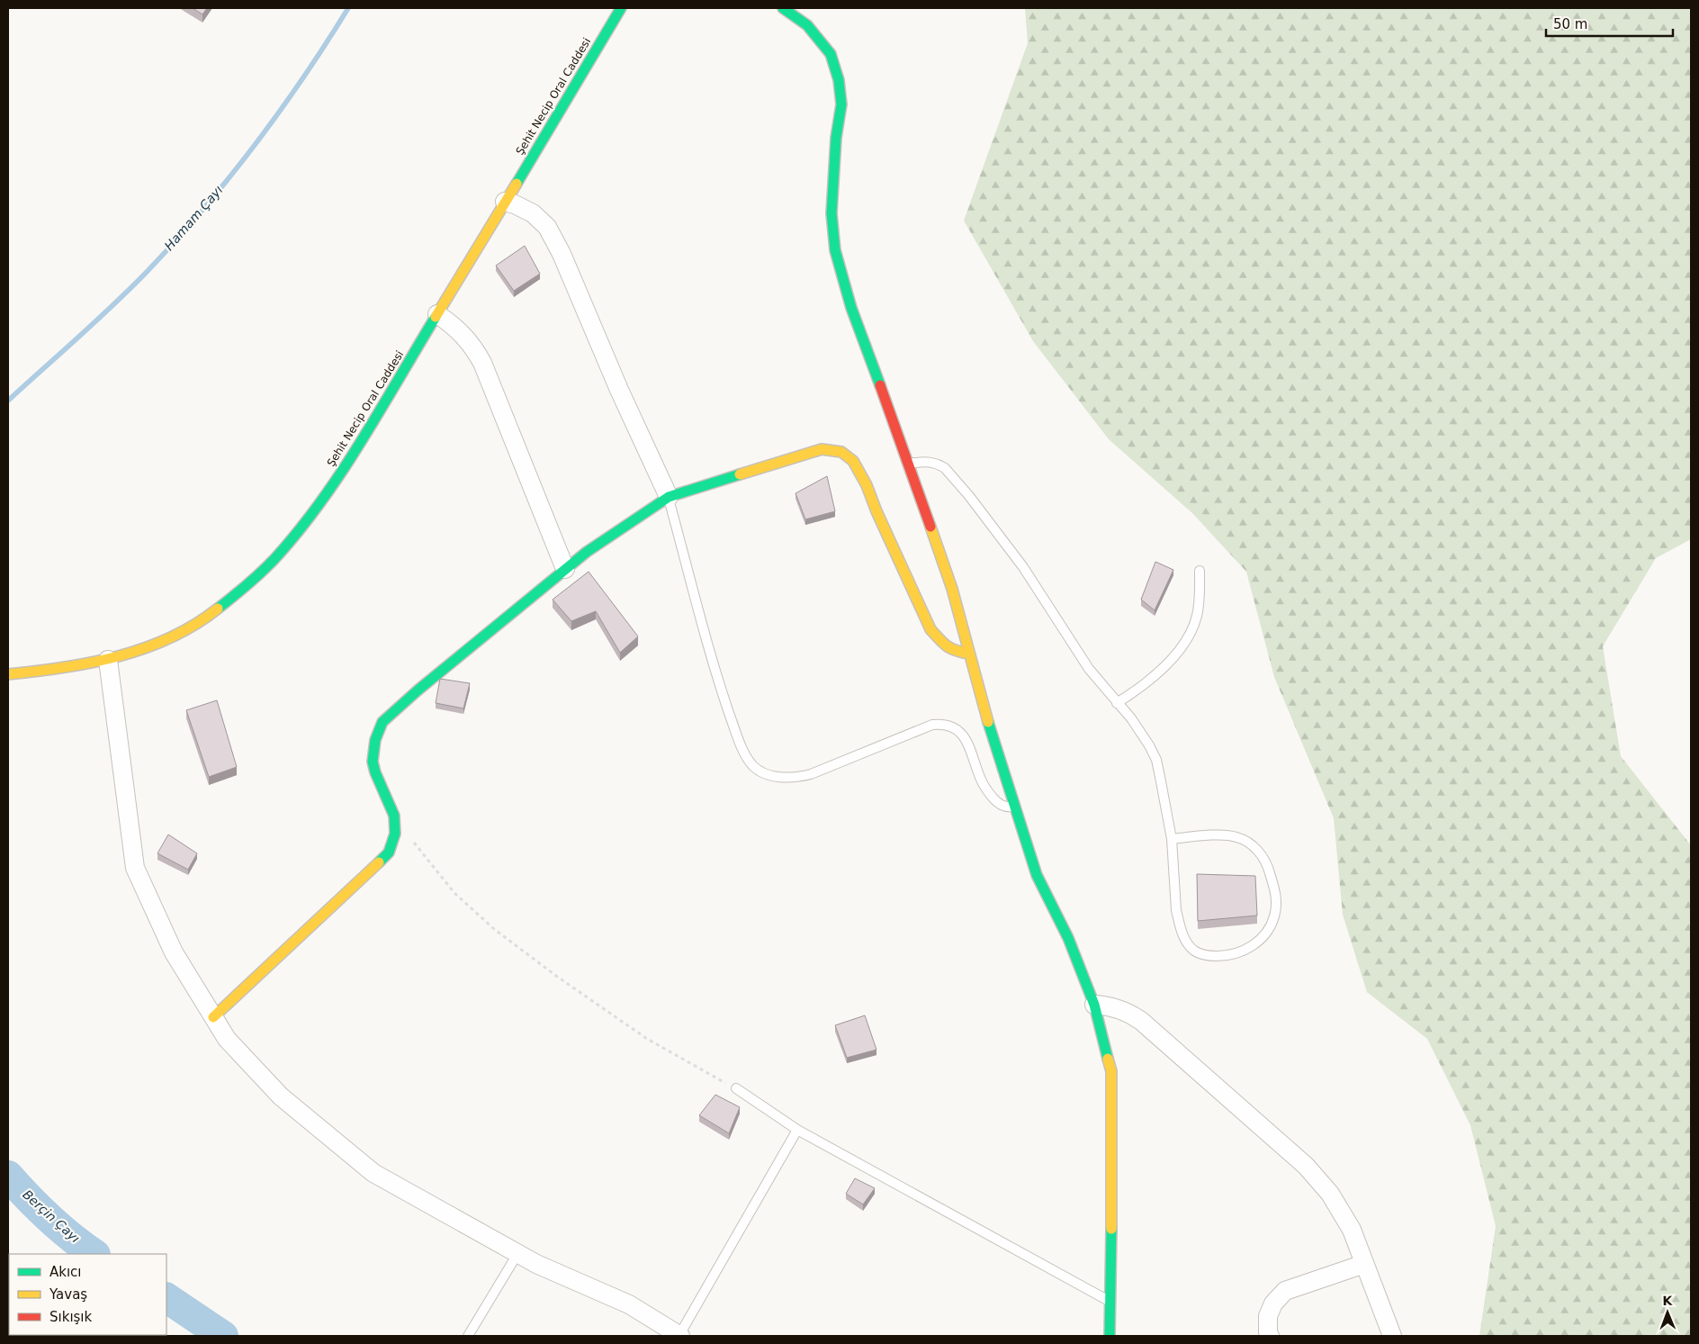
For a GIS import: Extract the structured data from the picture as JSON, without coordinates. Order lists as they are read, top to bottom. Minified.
{"streets":{"street":["Şehit Necip Oral Caddesi"]},"water":["Hamam Çayı","Berçin Çayı"],"legend":["Akıcı","Yavaş","Sıkışık"],"scale_bar":"50 m","north":"top"}
